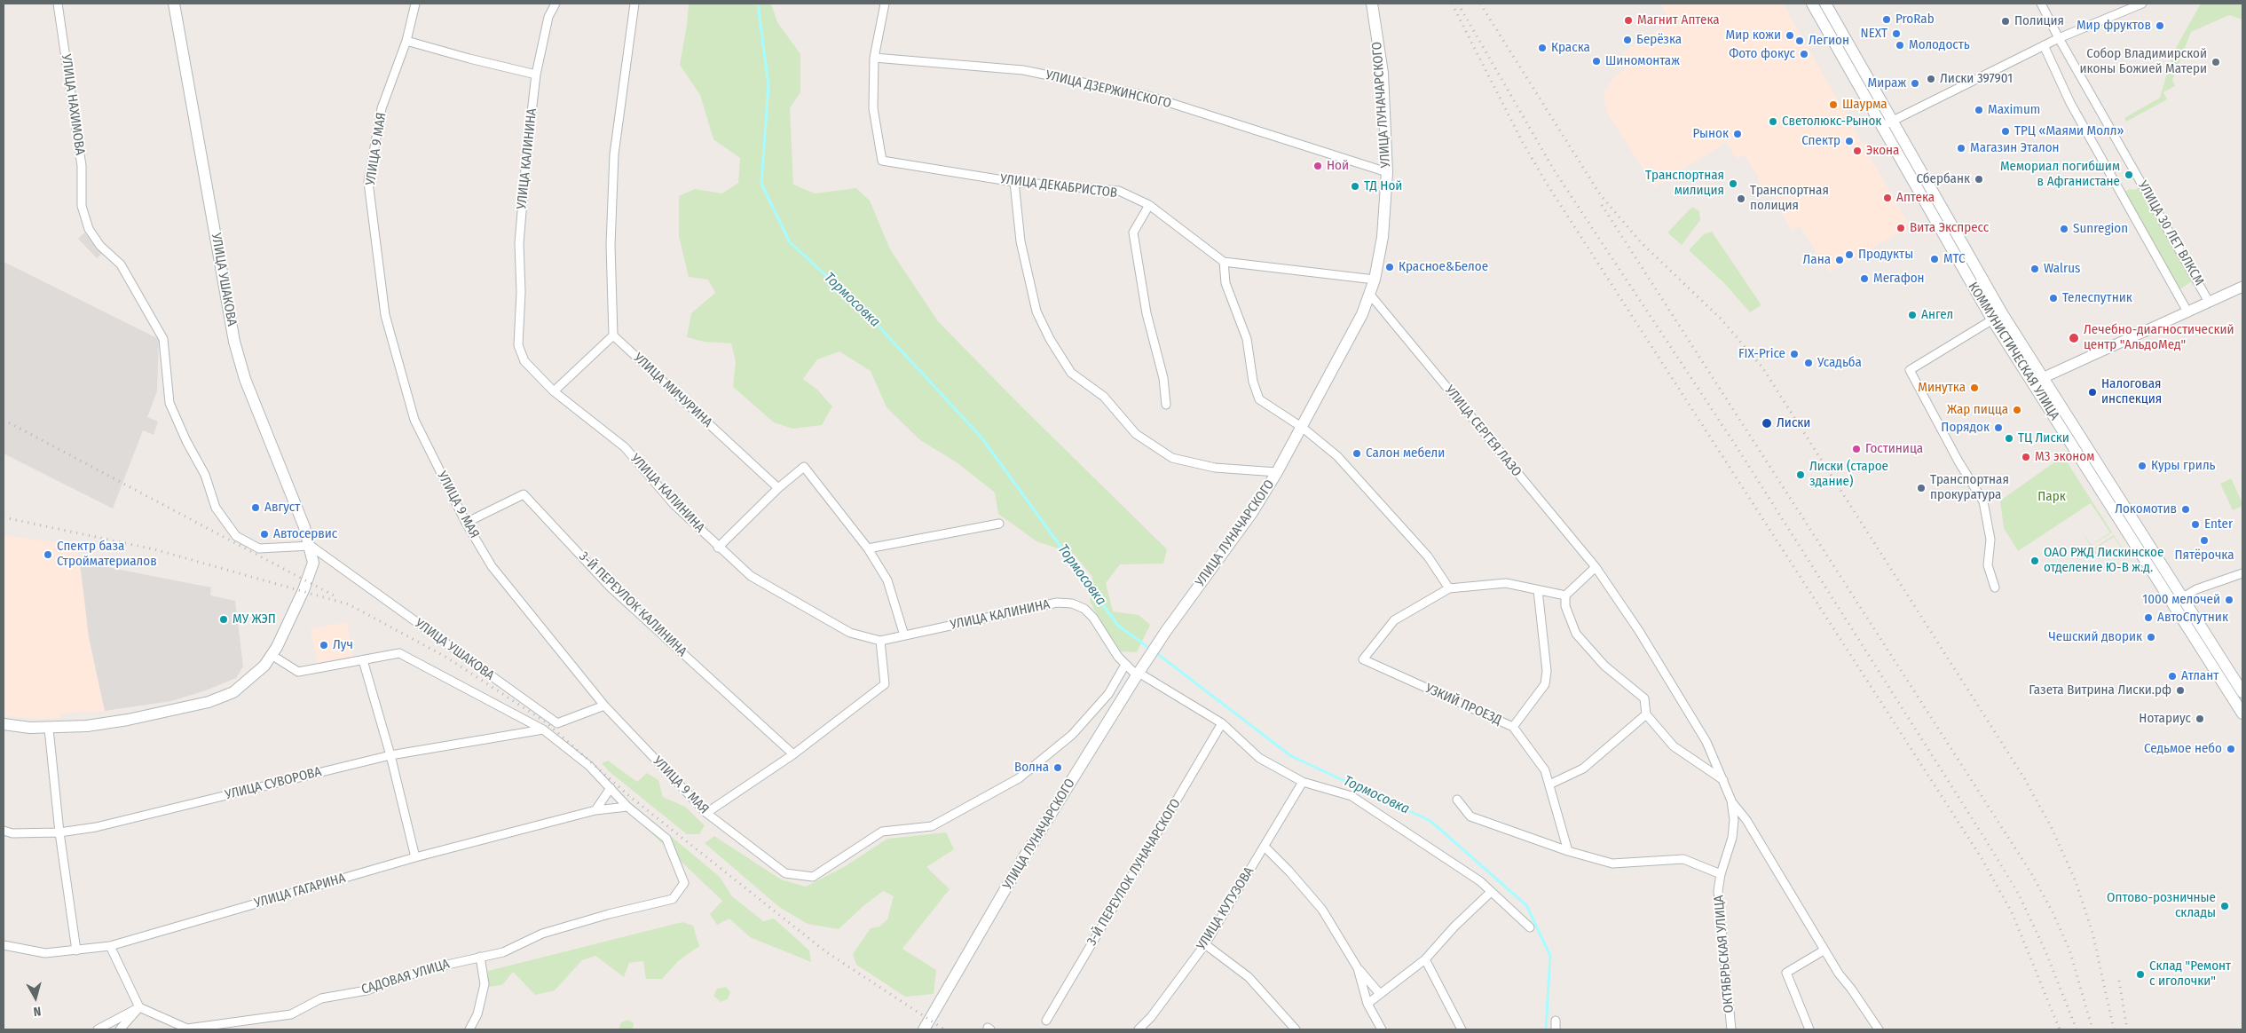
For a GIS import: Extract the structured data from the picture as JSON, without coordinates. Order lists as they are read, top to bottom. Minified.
{"streets":{"main road":["УЛИЦА ЛУНАЧАРСКОГО","УЛИЦА УШАКОВА","КОММУНИСТИЧЕСКАЯ УЛИЦА"],"street":["УЛИЦА ДЗЕРЖИНСКОГО","УЛИЦА НАХИМОВА","УЛИЦА 9 МАЯ","УЛИЦА КАЛИНИНА","УЛИЦА ДЕКАБРИСТОВ","УЛИЦА 30 ЛЕТ ВЛКСМ","УЛИЦА МИЧУРИНА","УЛИЦА СЕРГЕЯ ЛАЗО","3-Й ПЕРЕУЛОК КАЛИНИНА","УЗКИЙ ПРОЕЗД","УЛИЦА СУВОРОВА","3-Й ПЕРЕУЛОК ЛУНАЧАРСКОГО","УЛИЦА ГАГАРИНА","УЛИЦА КУТУЗОВА","ОКТЯБРЬСКАЯ УЛИЦА","САДОВАЯ УЛИЦА"]},"crossings":[["УЛИЦА ДЗЕРЖИНСКОГО","УЛИЦА ЛУНАЧАРСКОГО"],["УЛИЦА ДЗЕРЖИНСКОГО","УЛИЦА ДЕКАБРИСТОВ"],["УЛИЦА НАХИМОВА","УЛИЦА УШАКОВА"],["УЛИЦА ЛУНАЧАРСКОГО","УЛИЦА КАЛИНИНА"],["УЛИЦА ЛУНАЧАРСКОГО","УЛИЦА СЕРГЕЯ ЛАЗО"],["УЛИЦА 9 МАЯ","УЛИЦА КАЛИНИНА"],["УЛИЦА 9 МАЯ","УЛИЦА УШАКОВА"],["УЛИЦА 9 МАЯ","3-Й ПЕРЕУЛОК КАЛИНИНА"],["УЛИЦА КАЛИНИНА","3-Й ПЕРЕУЛОК ЛУНАЧАРСКОГО"],["УЛИЦА КАЛИНИНА","УЛИЦА КУТУЗОВА"],["УЛИЦА СЕРГЕЯ ЛАЗО","ОКТЯБРЬСКАЯ УЛИЦА"],["УЛИЦА ГАГАРИНА","САДОВАЯ УЛИЦА"]],"water":["Тормосовка"],"parks":["Парк"],"places":["ProRab","Магнит Аптека","Полиция","Мир фруктов","NEXT","Мир кожи","Берёзка","Легион","Молодость","Краска","Фото фокус","Шиномонтаж","Собор Владимирской иконы Божией Матери","Лиски 397901","Мираж","Шаурма","Maximum","Светолюкс-Рынок","ТРЦ «Маями Молл»","Рынок","Спектр","Магазин Эталон","Экона","Ной","Мемориал погибшим в Афганистане","Сбербанк","Транспортная милиция","ТД Ной","Аптека","Транспортная полиция","Вита Экспресс","Sunregion","Продукты","МТС","Лана","Красное&Белое","Walrus","Мегафон","Телеспутник","Ангел","Лечебно-диагностический центр \"АльдоМед\"","FIX-Price","Усадьба","Минутка","Налоговая инспекция","Жар пицца","Лиски","Порядок","ТЦ Лиски","Гостиница","Салон мебели","М3 эконом","Куры гриль","Лиски (старое здание)","Транспортная прокуратура","Август","Локомотив","Enter","Автосервис","Пятёрочка","Спектр база Стройматериалов","ОАО РЖД Лискинское отделение Ю-В ж.д.","1000 мелочей","АвтоСпутник","МУ ЖЭП","Чешский дворик","Луч","Атлант","Газета Витрина Лиски.рф","Нотариус","Седьмое небо","Волна","Оптово-розничные склады","Склад \"Ремонт с иголочки\""],"north":"bottom"}
